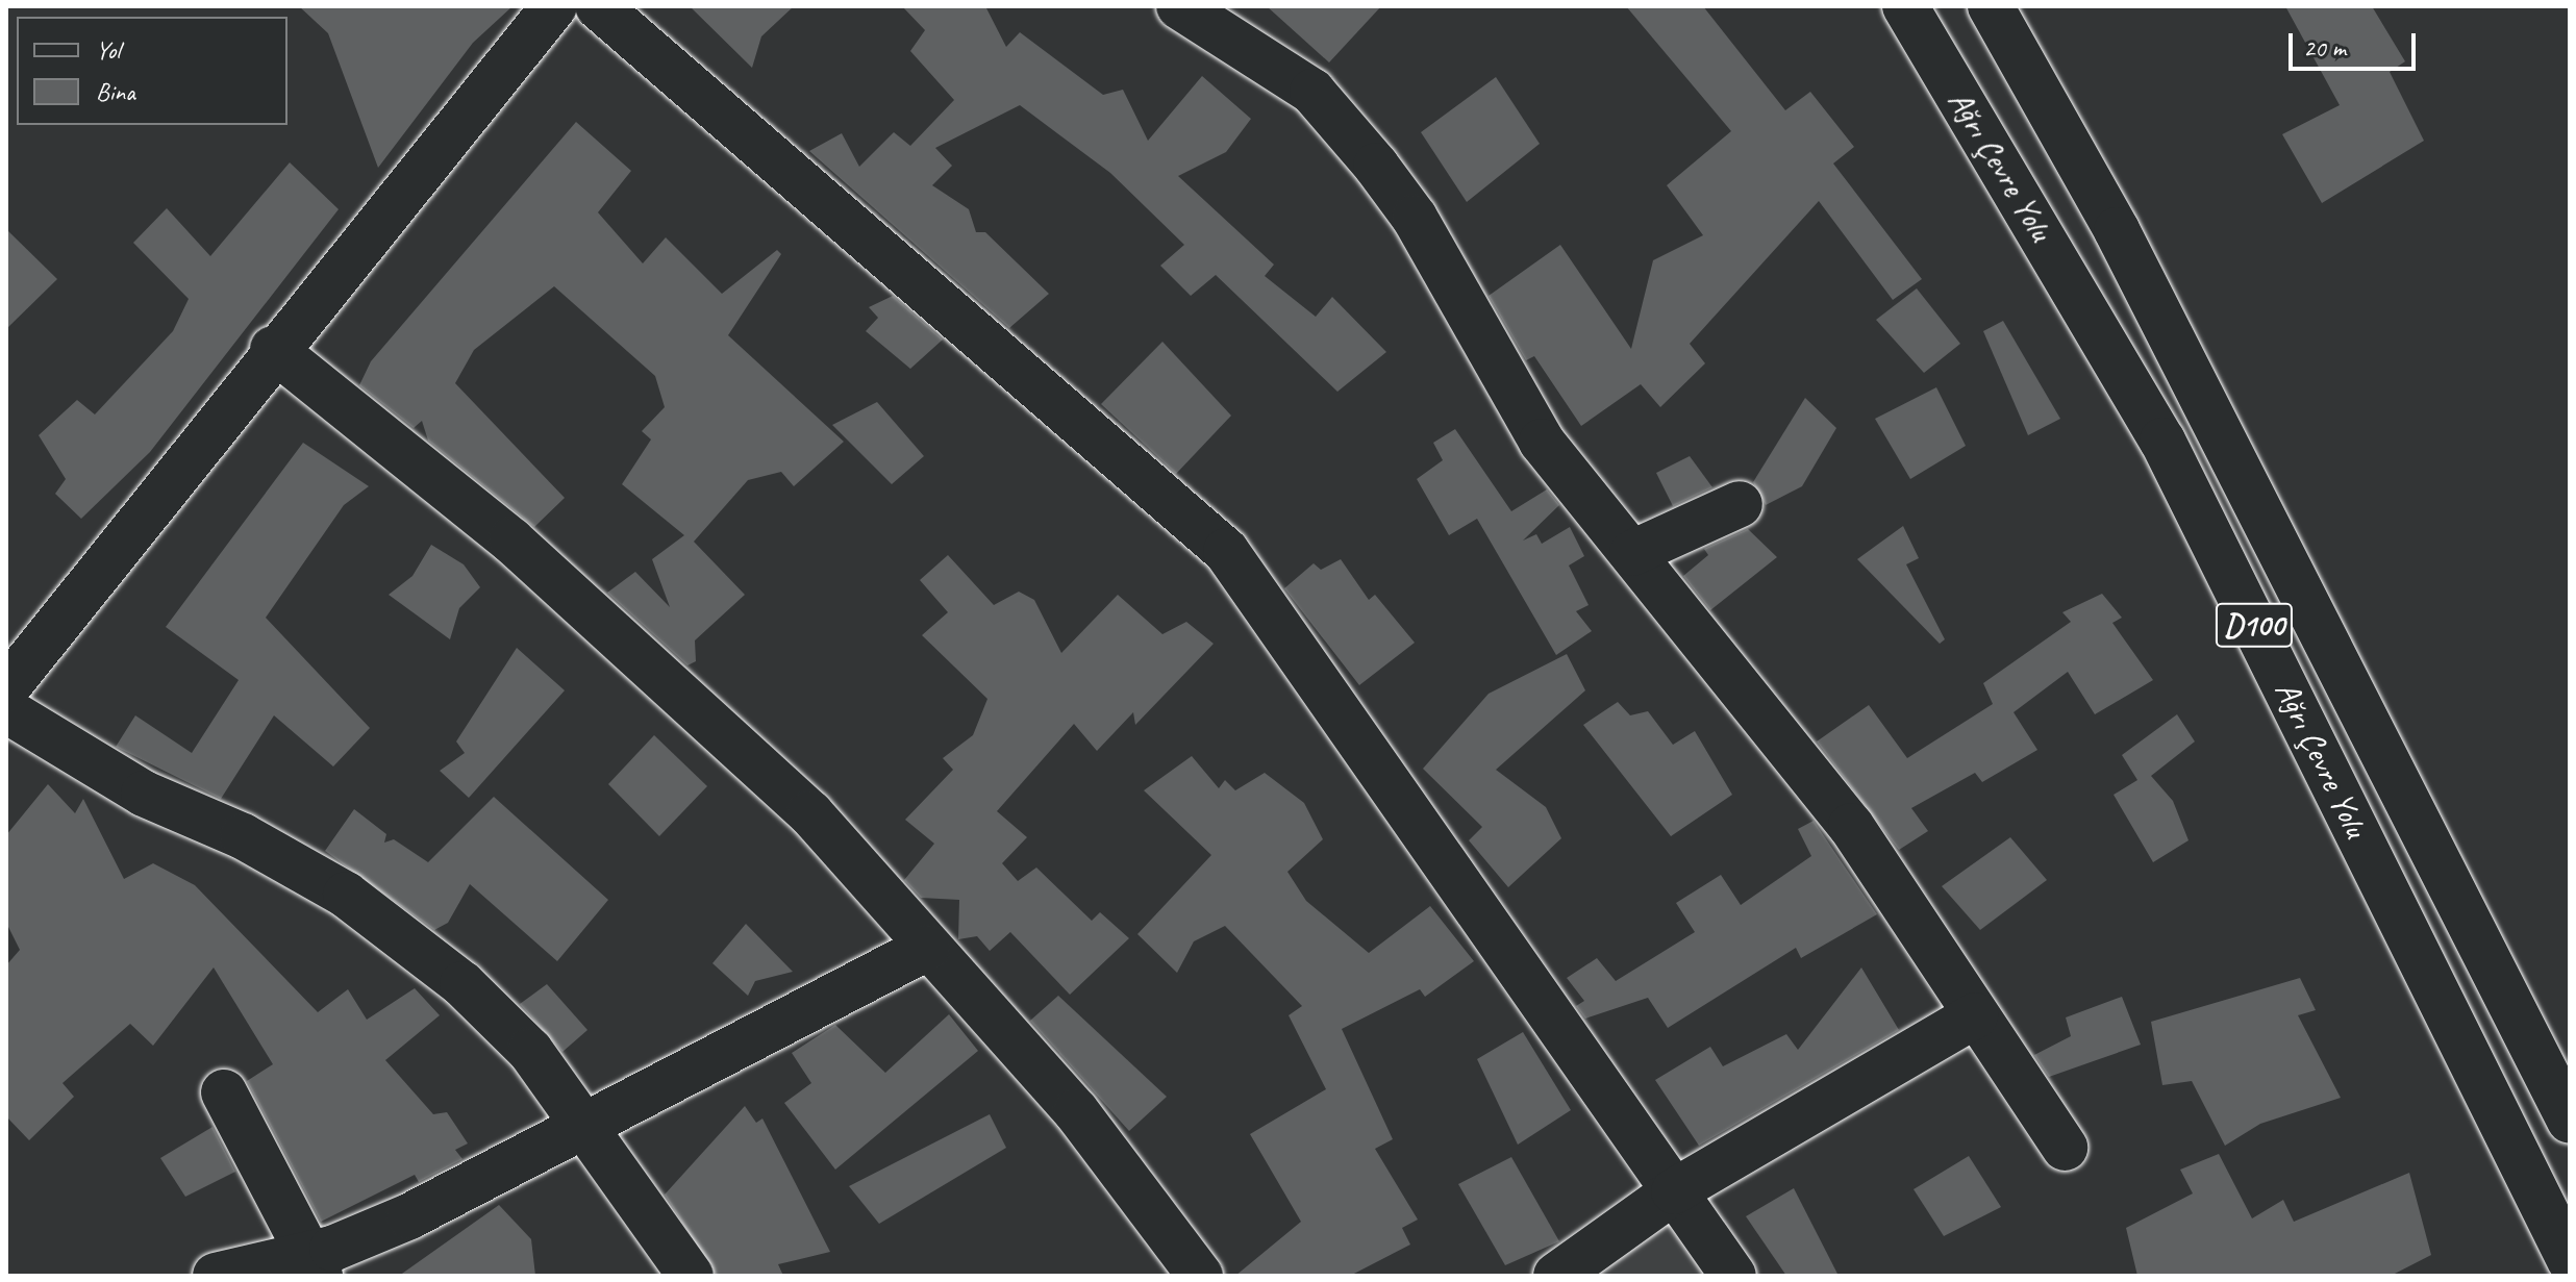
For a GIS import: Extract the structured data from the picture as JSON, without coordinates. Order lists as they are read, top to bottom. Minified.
{"streets":{"main road":["Ağrı Çevre Yolu","D100"]},"legend":["Yol","Bina"],"scale_bar":"20 m"}
